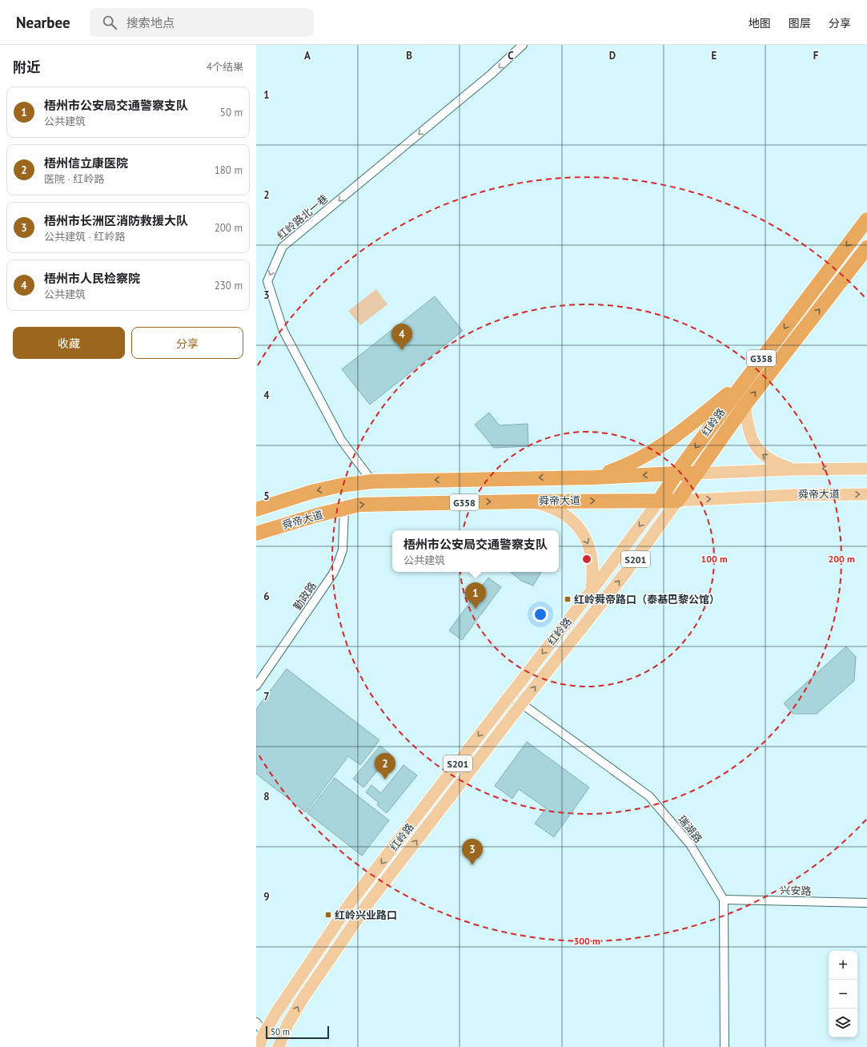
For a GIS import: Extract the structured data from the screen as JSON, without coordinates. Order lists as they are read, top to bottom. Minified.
{"streets":{"highway":["G358","红岭路","舜帝大道"],"main road":["S201"],"street":["红岭路北一巷","勤政路","瑞湖路","兴安路"]},"crossings":[["红岭路北一巷","G358"],["G358","红岭路"],["红岭路","舜帝大道"],["红岭路","瑞湖路"],["舜帝大道","勤政路"],["瑞湖路","兴安路"]],"places":{"transit":["红岭舜帝路口（泰基巴黎公馆）","红岭兴业路口"]},"scale_bar":"50 m","page":{"header":"Nearbee","search":"搜索地点","nav":["地图","图层","分享"],"heading":["附近","4个结果"],"list":[{"mark":"1","name":"梧州市公安局交通警察支队","note":"公共建筑","value":"50 m"},{"mark":"2","name":"梧州信立康医院","note":"医院 · 红岭路","value":"180 m"},{"mark":"3","name":"梧州市长洲区消防救援大队","note":"公共建筑 · 红岭路","value":"200 m"},{"mark":"4","name":"梧州市人民检察院","note":"公共建筑","value":"230 m"}],"buttons":["收藏","分享"],"pins":["4","1","2","3"],"popup":["梧州市公安局交通警察支队","公共建筑"],"map_buttons":["+","−"],"scale":"50 m"},"grid":{"columns":["A","B","C","D","E","F"],"rows":["1","2","3","4","5","6","7","8","9"]},"rings":["100 m","200 m","300 m"]}
